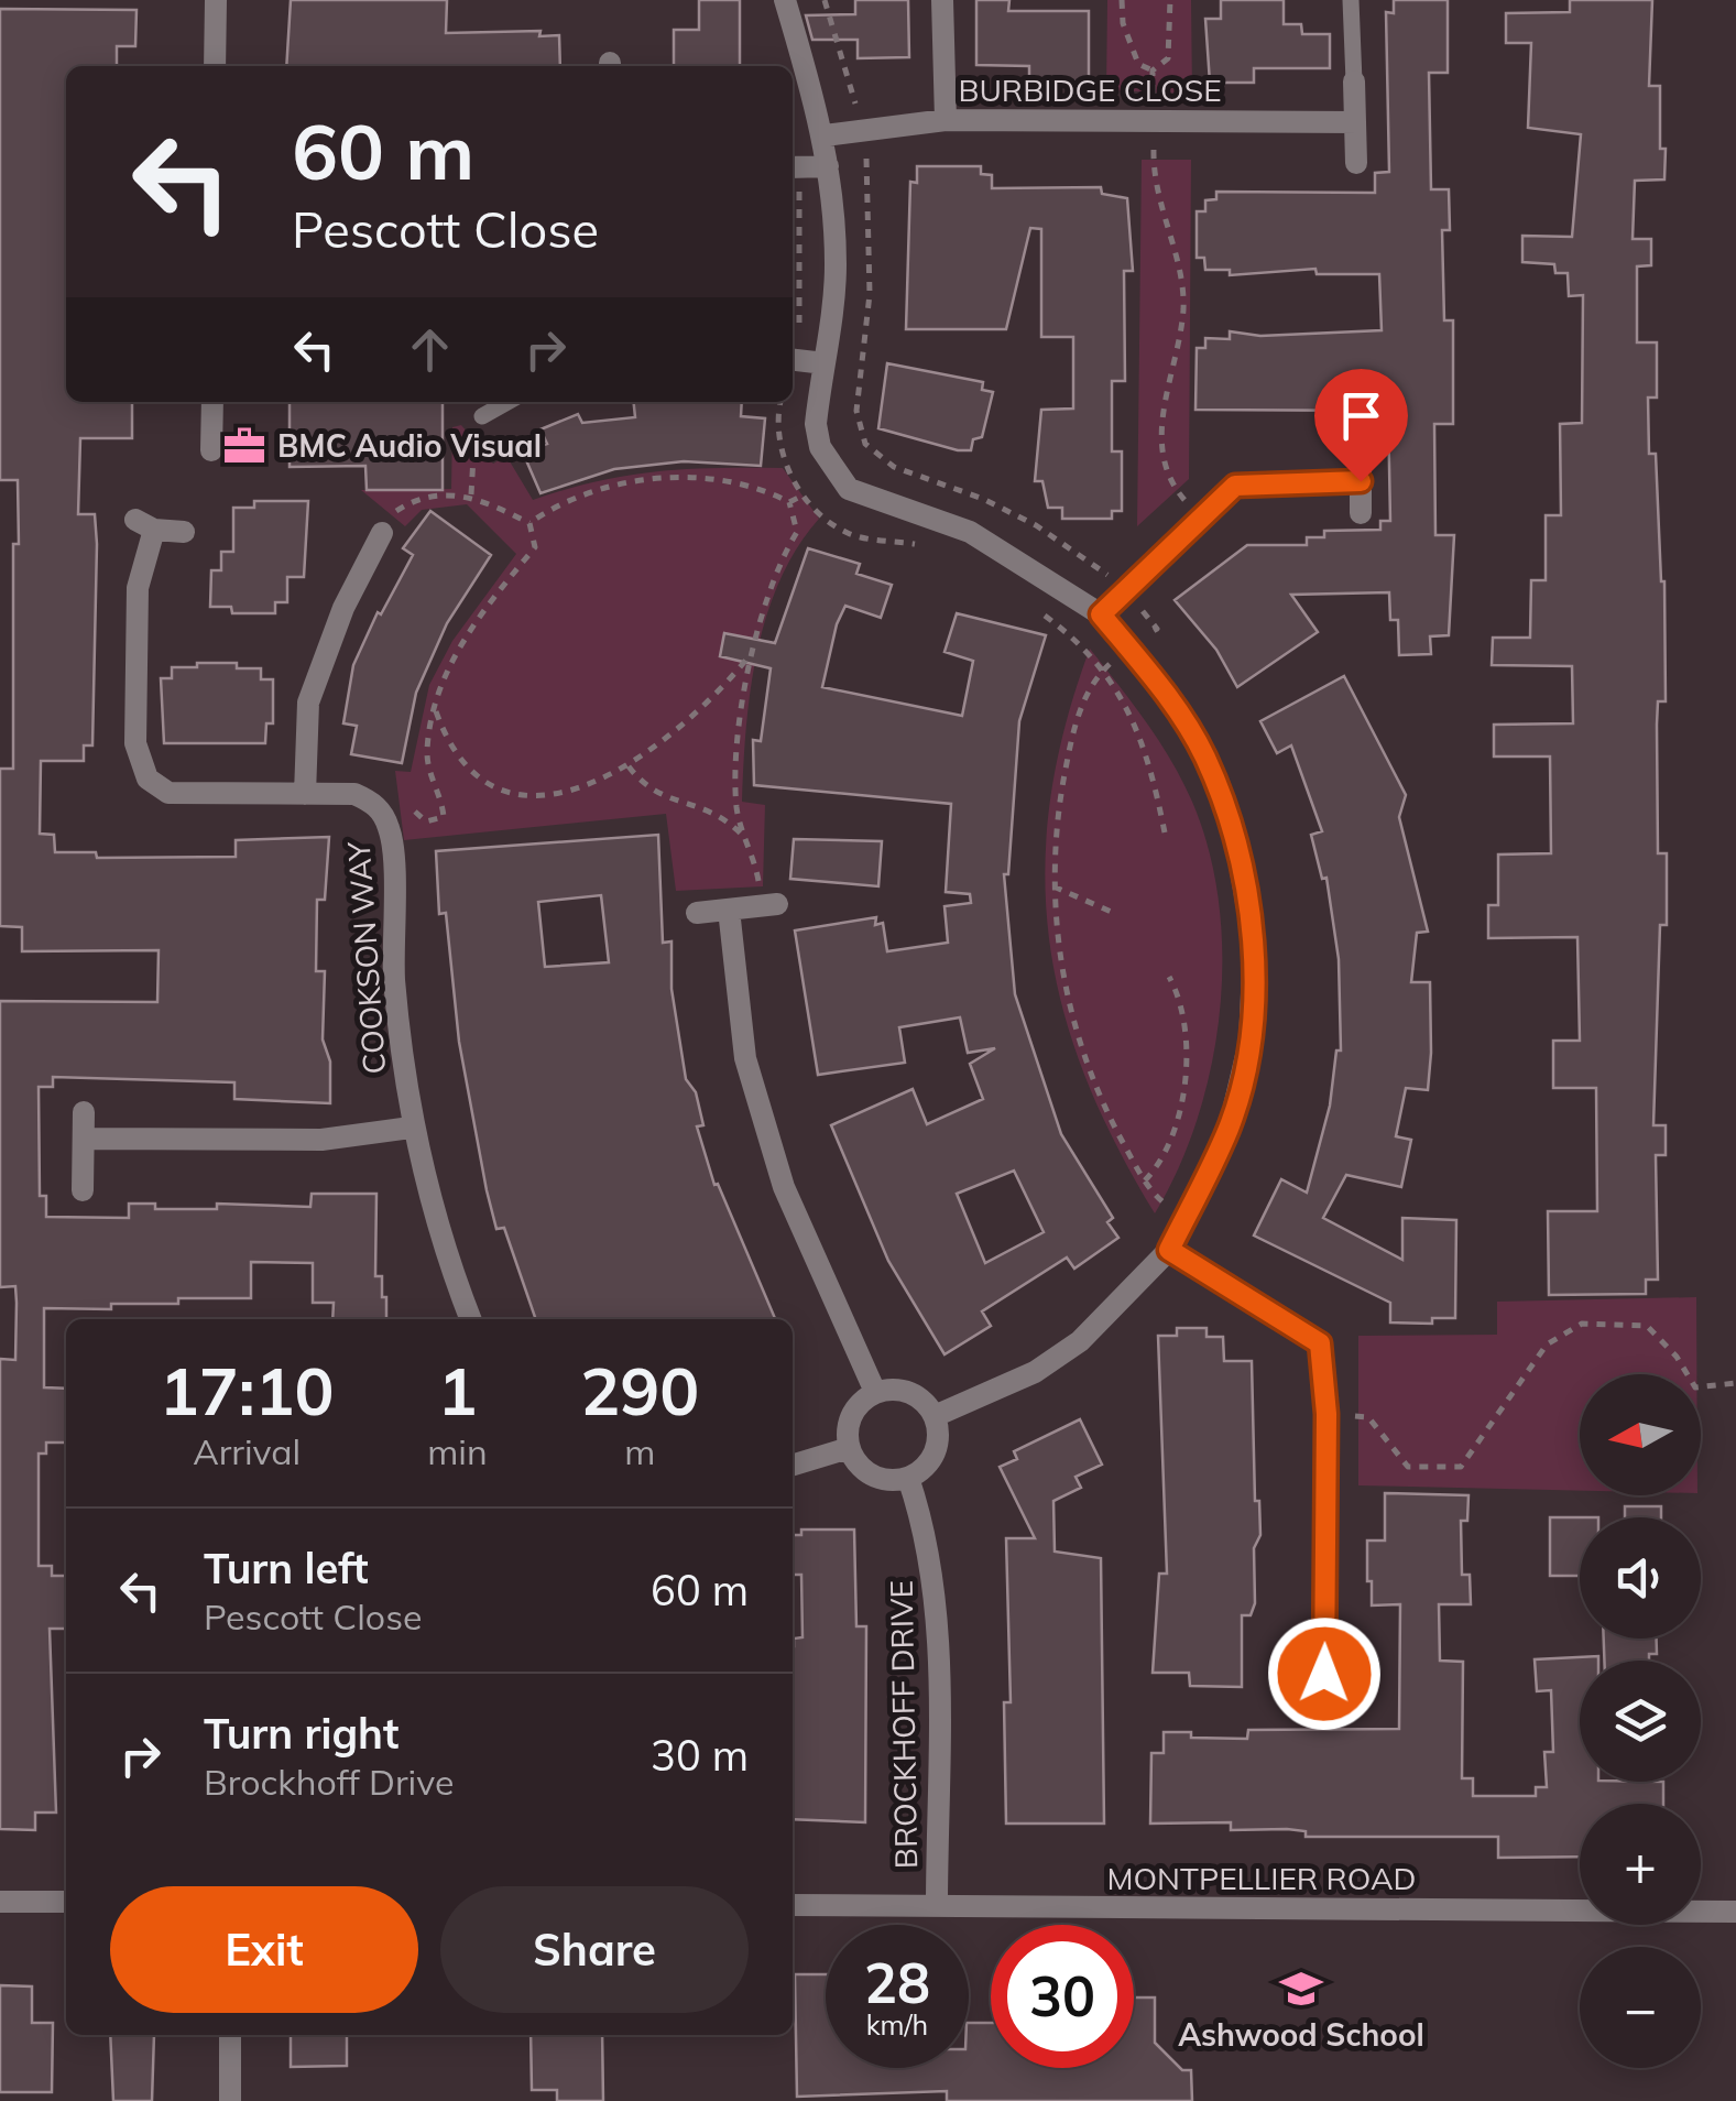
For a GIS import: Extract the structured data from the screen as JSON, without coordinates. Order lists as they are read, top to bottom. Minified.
{"streets":{"street":["BURBIDGE CLOSE","COOKSON WAY","BROCKHOFF DRIVE","MONTPELLIER ROAD"]},"crossings":[["BROCKHOFF DRIVE","MONTPELLIER ROAD"]],"places":{"office":["BMC Audio Visual"],"school or university":["Ashwood School"]},"north":"left","page":{"turn":["60 m","Pescott Close"],"eta":["17:10","Arrival","1","min","290","m"],"map_buttons":["+","−"],"list":[{"name":"Turn left","note":"Pescott Close","value":"60 m"},{"name":"Turn right","note":"Brockhoff Drive","value":"30 m"}],"buttons":["Exit","Share"],"speed":"28 km/h","limit":"30"}}
